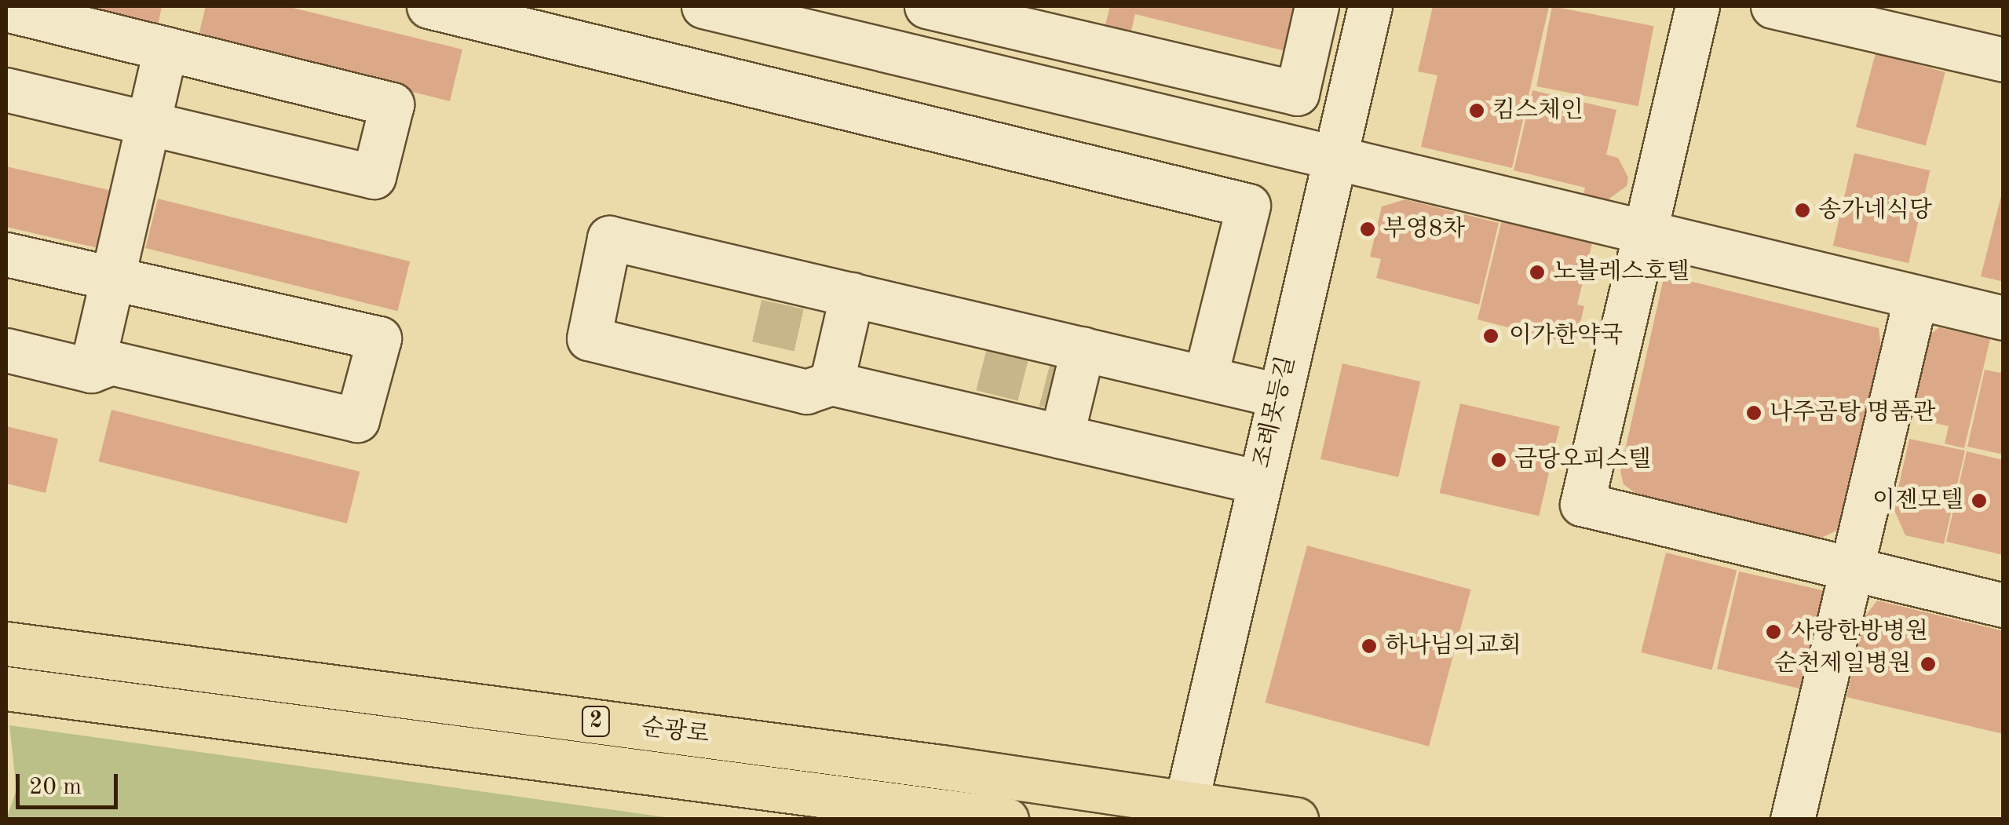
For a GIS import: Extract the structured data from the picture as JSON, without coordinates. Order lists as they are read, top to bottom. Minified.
{"streets":{"main road":["2","순광로"],"street":["조례못등길"]},"crossings":[["조례못등길","순광로"]],"places":["킴스체인","송가네식당","부영8차","노블레스호텔","이가한약국","나주곰탕 명품관","금당오피스텔","이젠모텔","사랑한방병원","하나님의교회","순천제일병원"],"scale_bar":"20 m"}
